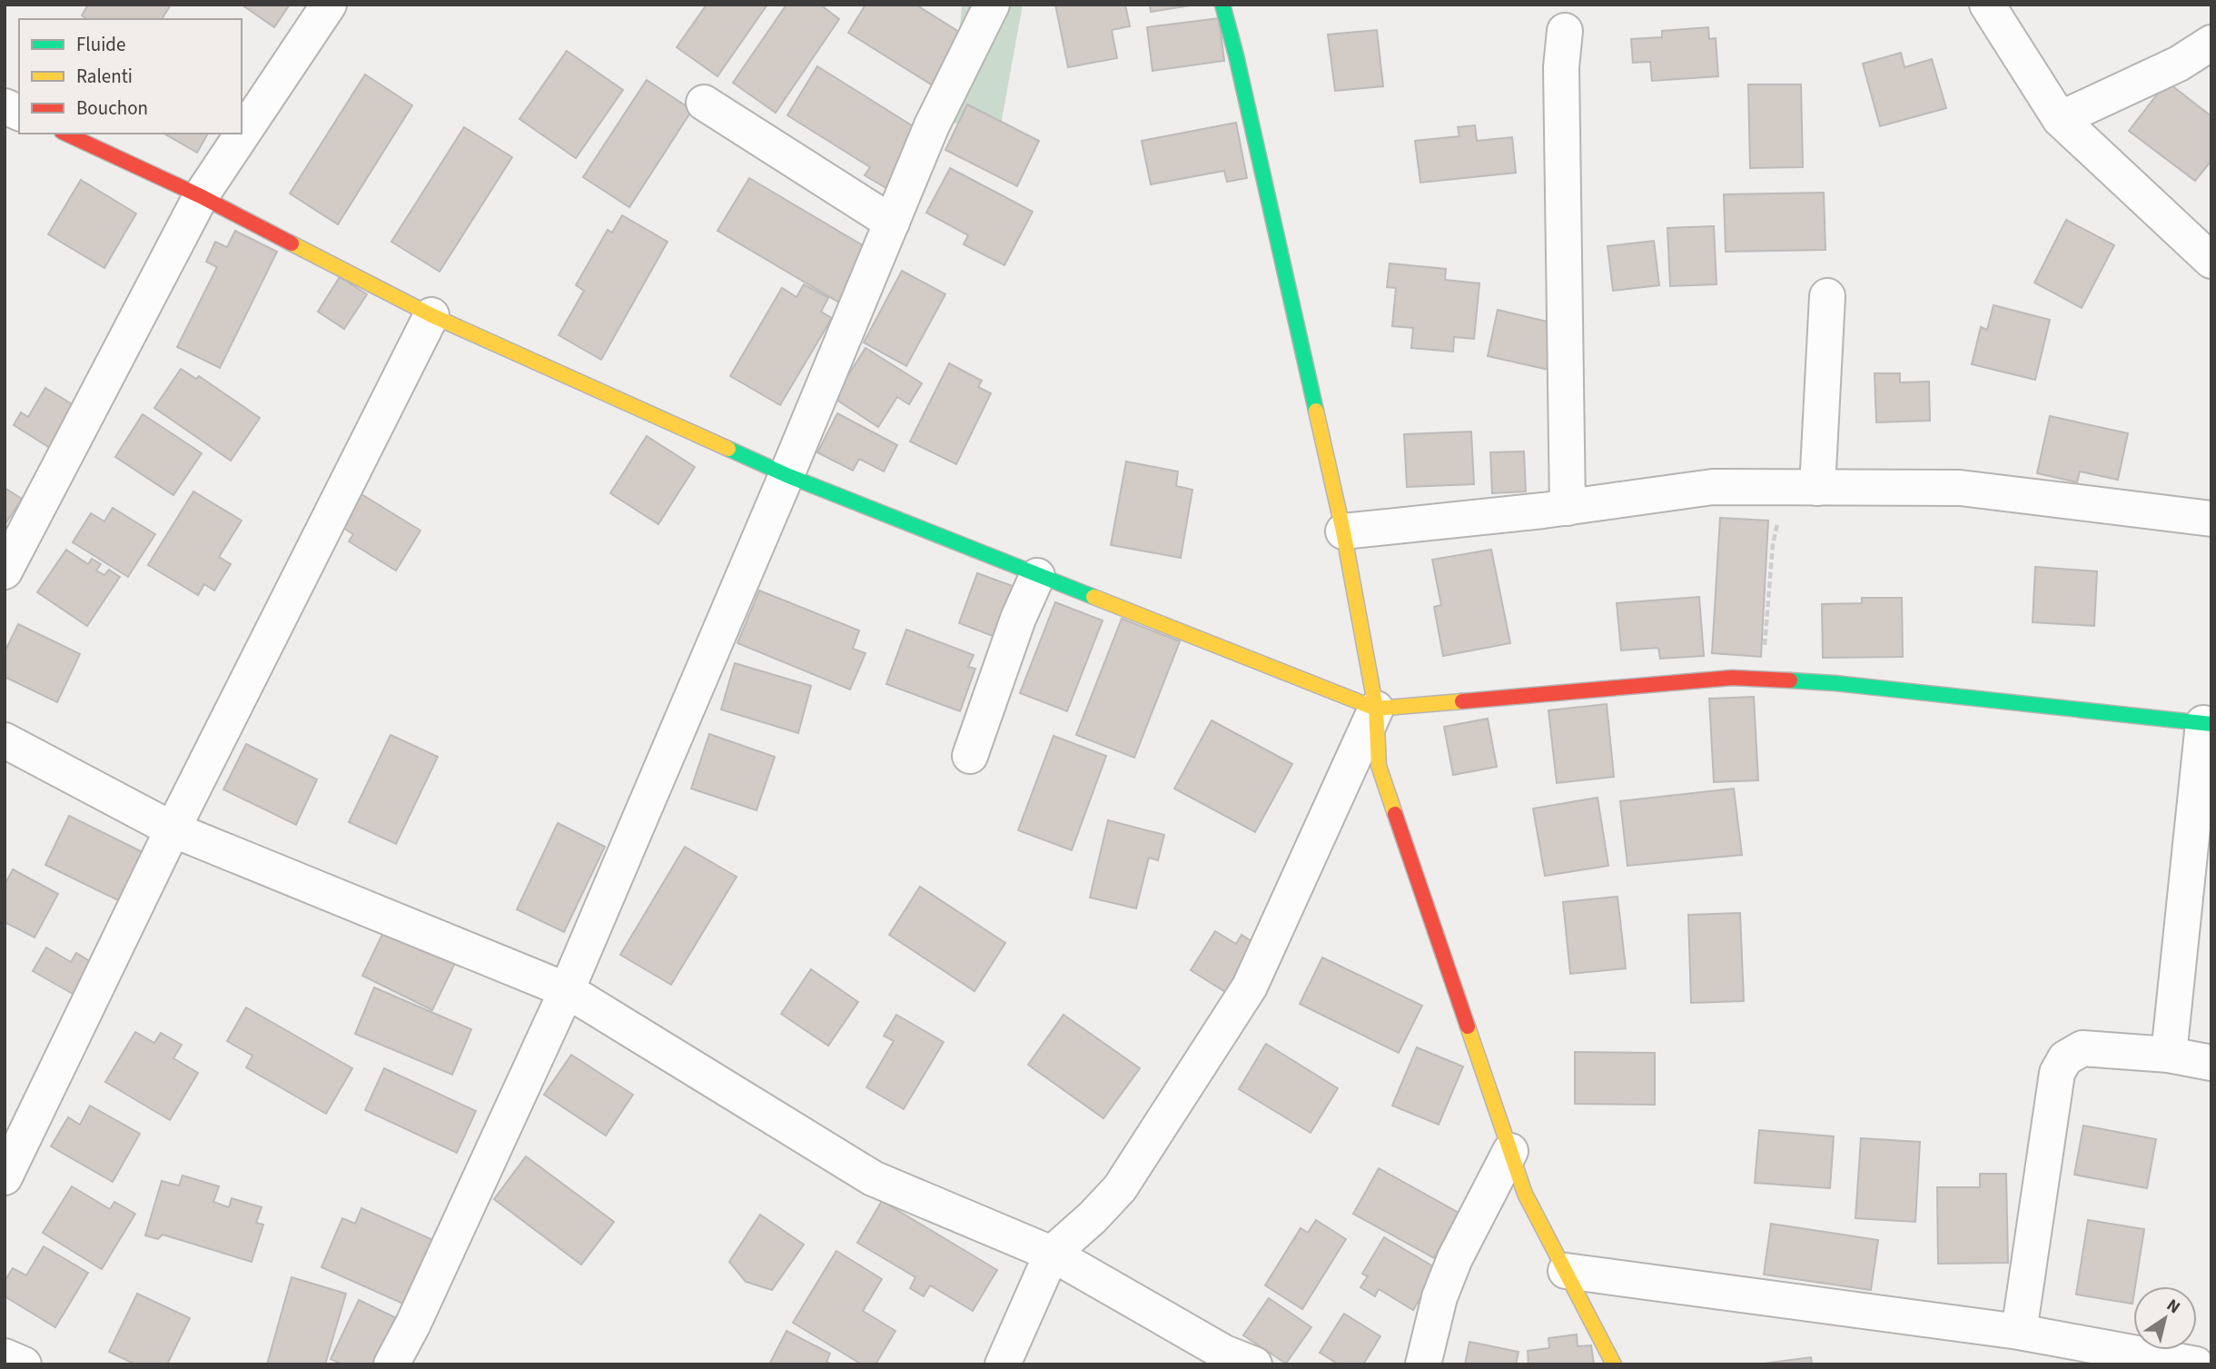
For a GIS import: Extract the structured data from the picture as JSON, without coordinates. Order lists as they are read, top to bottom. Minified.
{"legend":["Fluide","Ralenti","Bouchon"],"north":"top right"}
